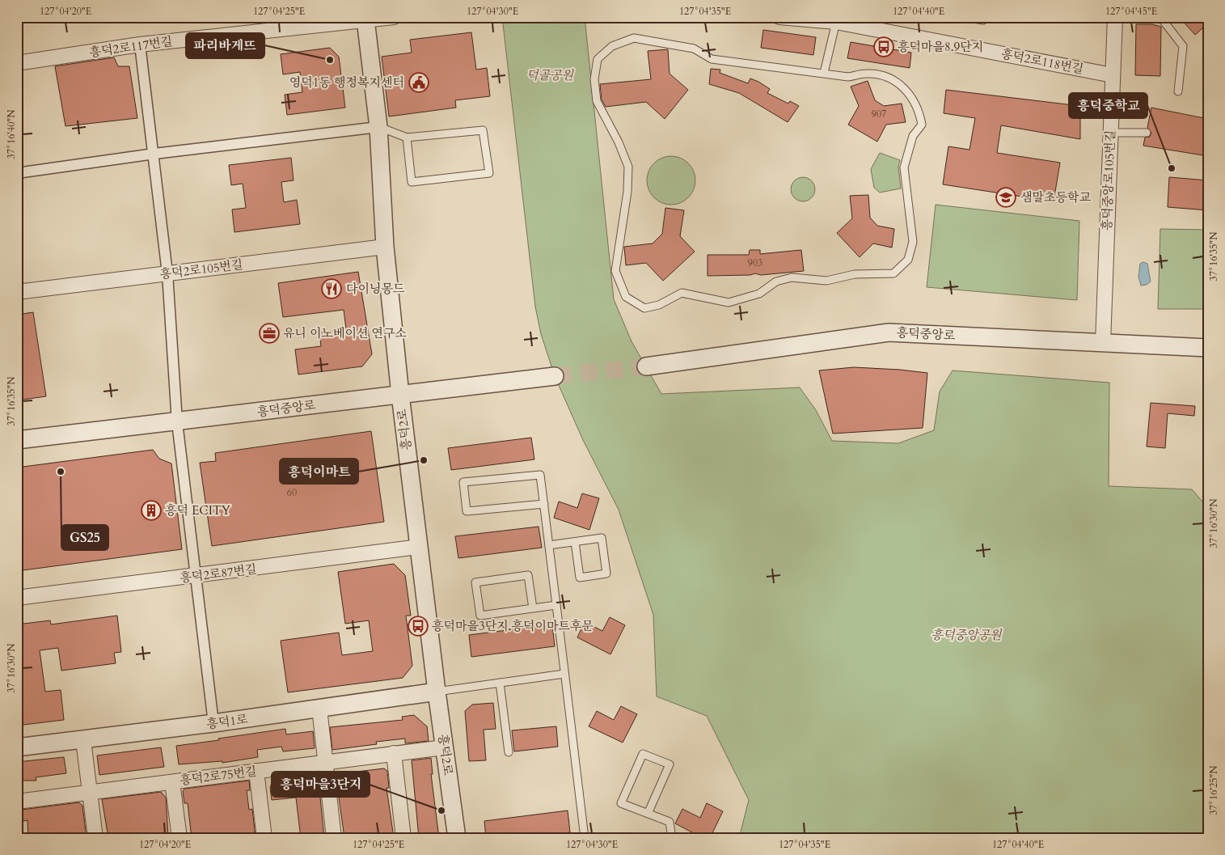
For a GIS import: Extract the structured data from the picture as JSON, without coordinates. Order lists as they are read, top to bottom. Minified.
{"streets":{"street":["흥덕2로117번길","흥덕2로118번길","흥덕중앙로105번길","흥덕2로105번길","흥덕중앙로","흥덕2로","흥덕2로87번길","흥덕1로","흥덕2로75번길"]},"crossings":[["흥덕2로117번길","흥덕2로"],["흥덕2로118번길","흥덕중앙로105번길"],["흥덕중앙로105번길","흥덕중앙로"],["흥덕2로105번길","흥덕2로"],["흥덕중앙로","흥덕2로"],["흥덕2로","흥덕2로87번길"],["흥덕2로","흥덕1로"],["흥덕2로","흥덕2로75번길"]],"parks":["덕골공원","흥덕중앙공원"],"places":{"bus stop":["흥덕마을8.9단지","흥덕마을3단지.흥덕이마트후문"],"other":["파리바게뜨","흥덕중학교","흥덕이마트","GS25","흥덕마을3단지"],"public building":["영덕1동 행정복지센터"],"school or university":["샘말초등학교"],"restaurant":["다이닝몽드"],"office":["유니 이노베이션 연구소"],"building":["흥덕 ECITY"]},"house_numbers":["907","903","60"],"coordinates":["127°04'20\"E","127°04'25\"E","127°04'30\"E","127°04'35\"E","127°04'40\"E","127°04'45\"E","37°16'40\"N","37°16'35\"N","37°16'30\"N","37°16'25\"N"]}
